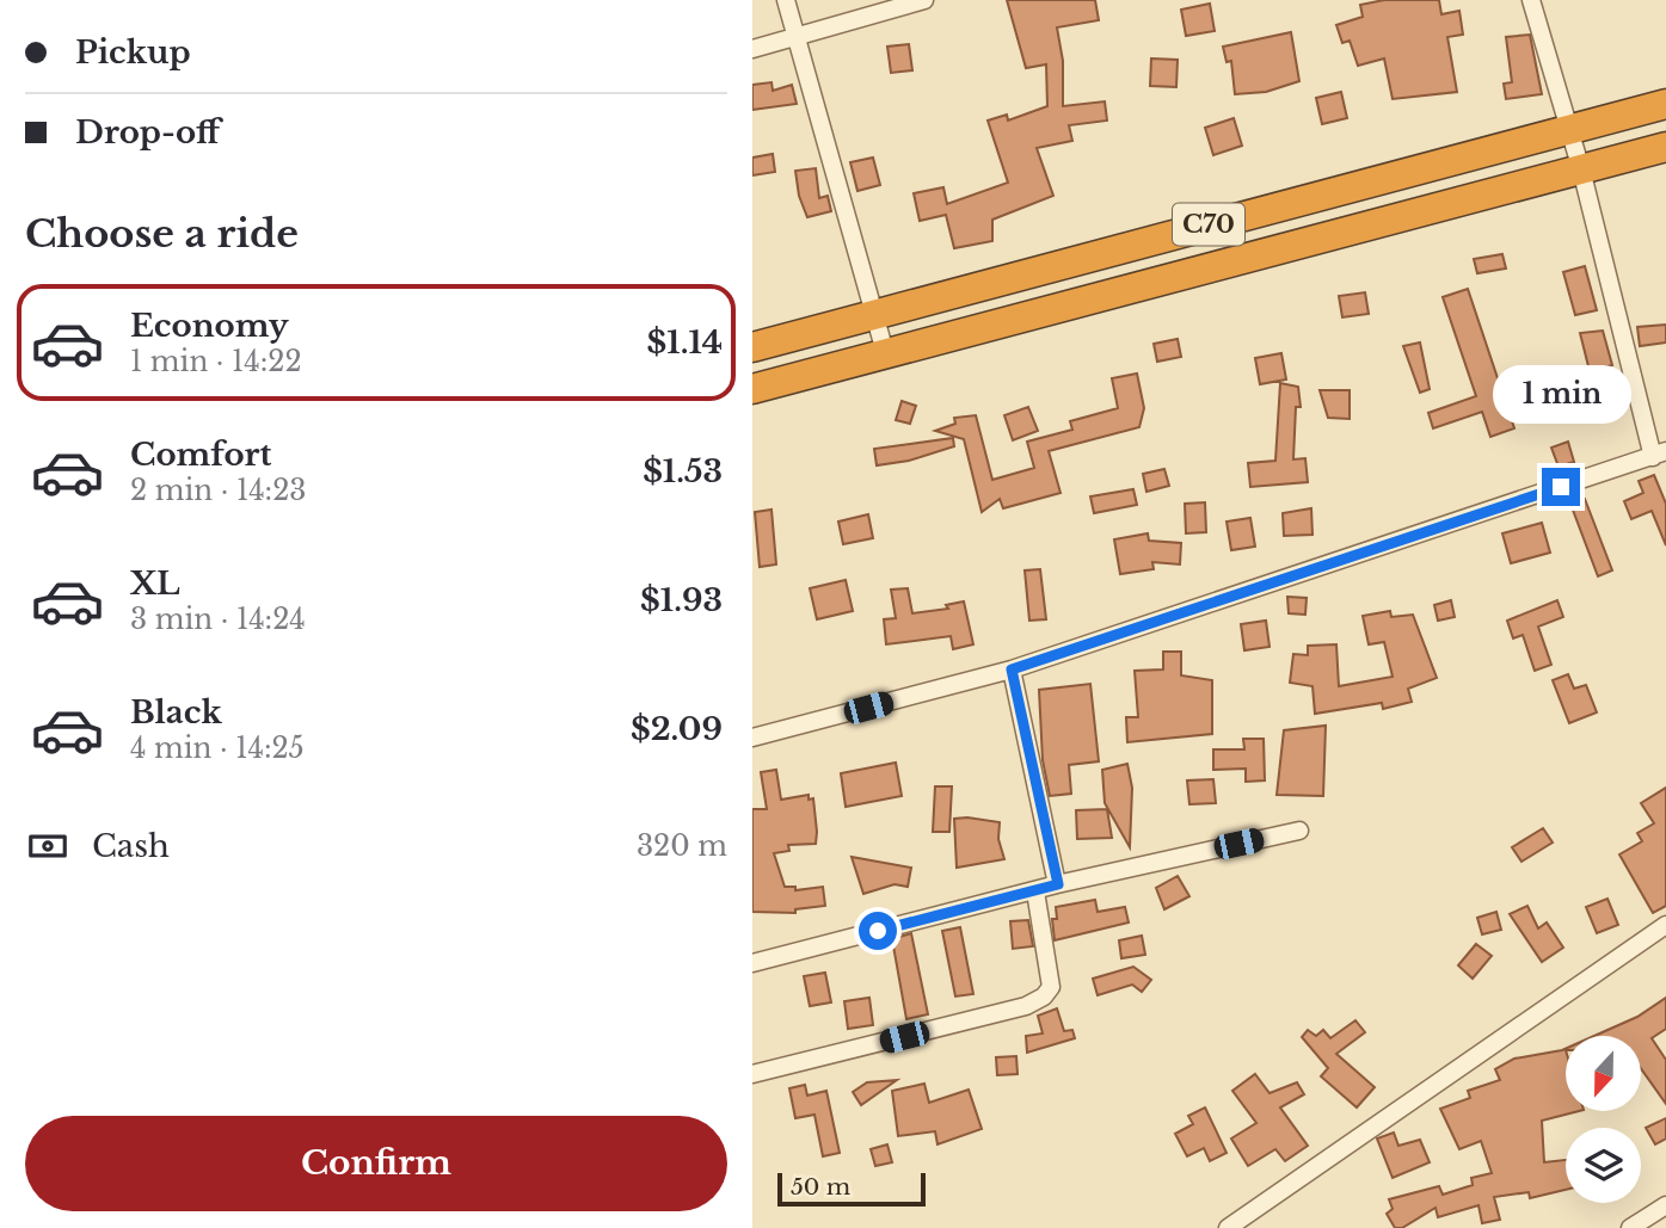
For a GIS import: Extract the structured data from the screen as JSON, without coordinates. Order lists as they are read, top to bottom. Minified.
{"streets":{"highway":["C70"]},"scale_bar":"50 m","north":"bottom","page":{"banner":["Pickup","Drop-off"],"heading":"Choose a ride","list":[{"name":"Economy","note":"1 min · 14:22","value":"$1.14"},{"name":"Comfort","note":"2 min · 14:23","value":"$1.53"},{"name":"XL","note":"3 min · 14:24","value":"$1.93"},{"name":"Black","note":"4 min · 14:25","value":"$2.09"}],"bubble":"1 min","pay":["Cash","320 m"],"buttons":"Confirm","scale":"50 m"}}
